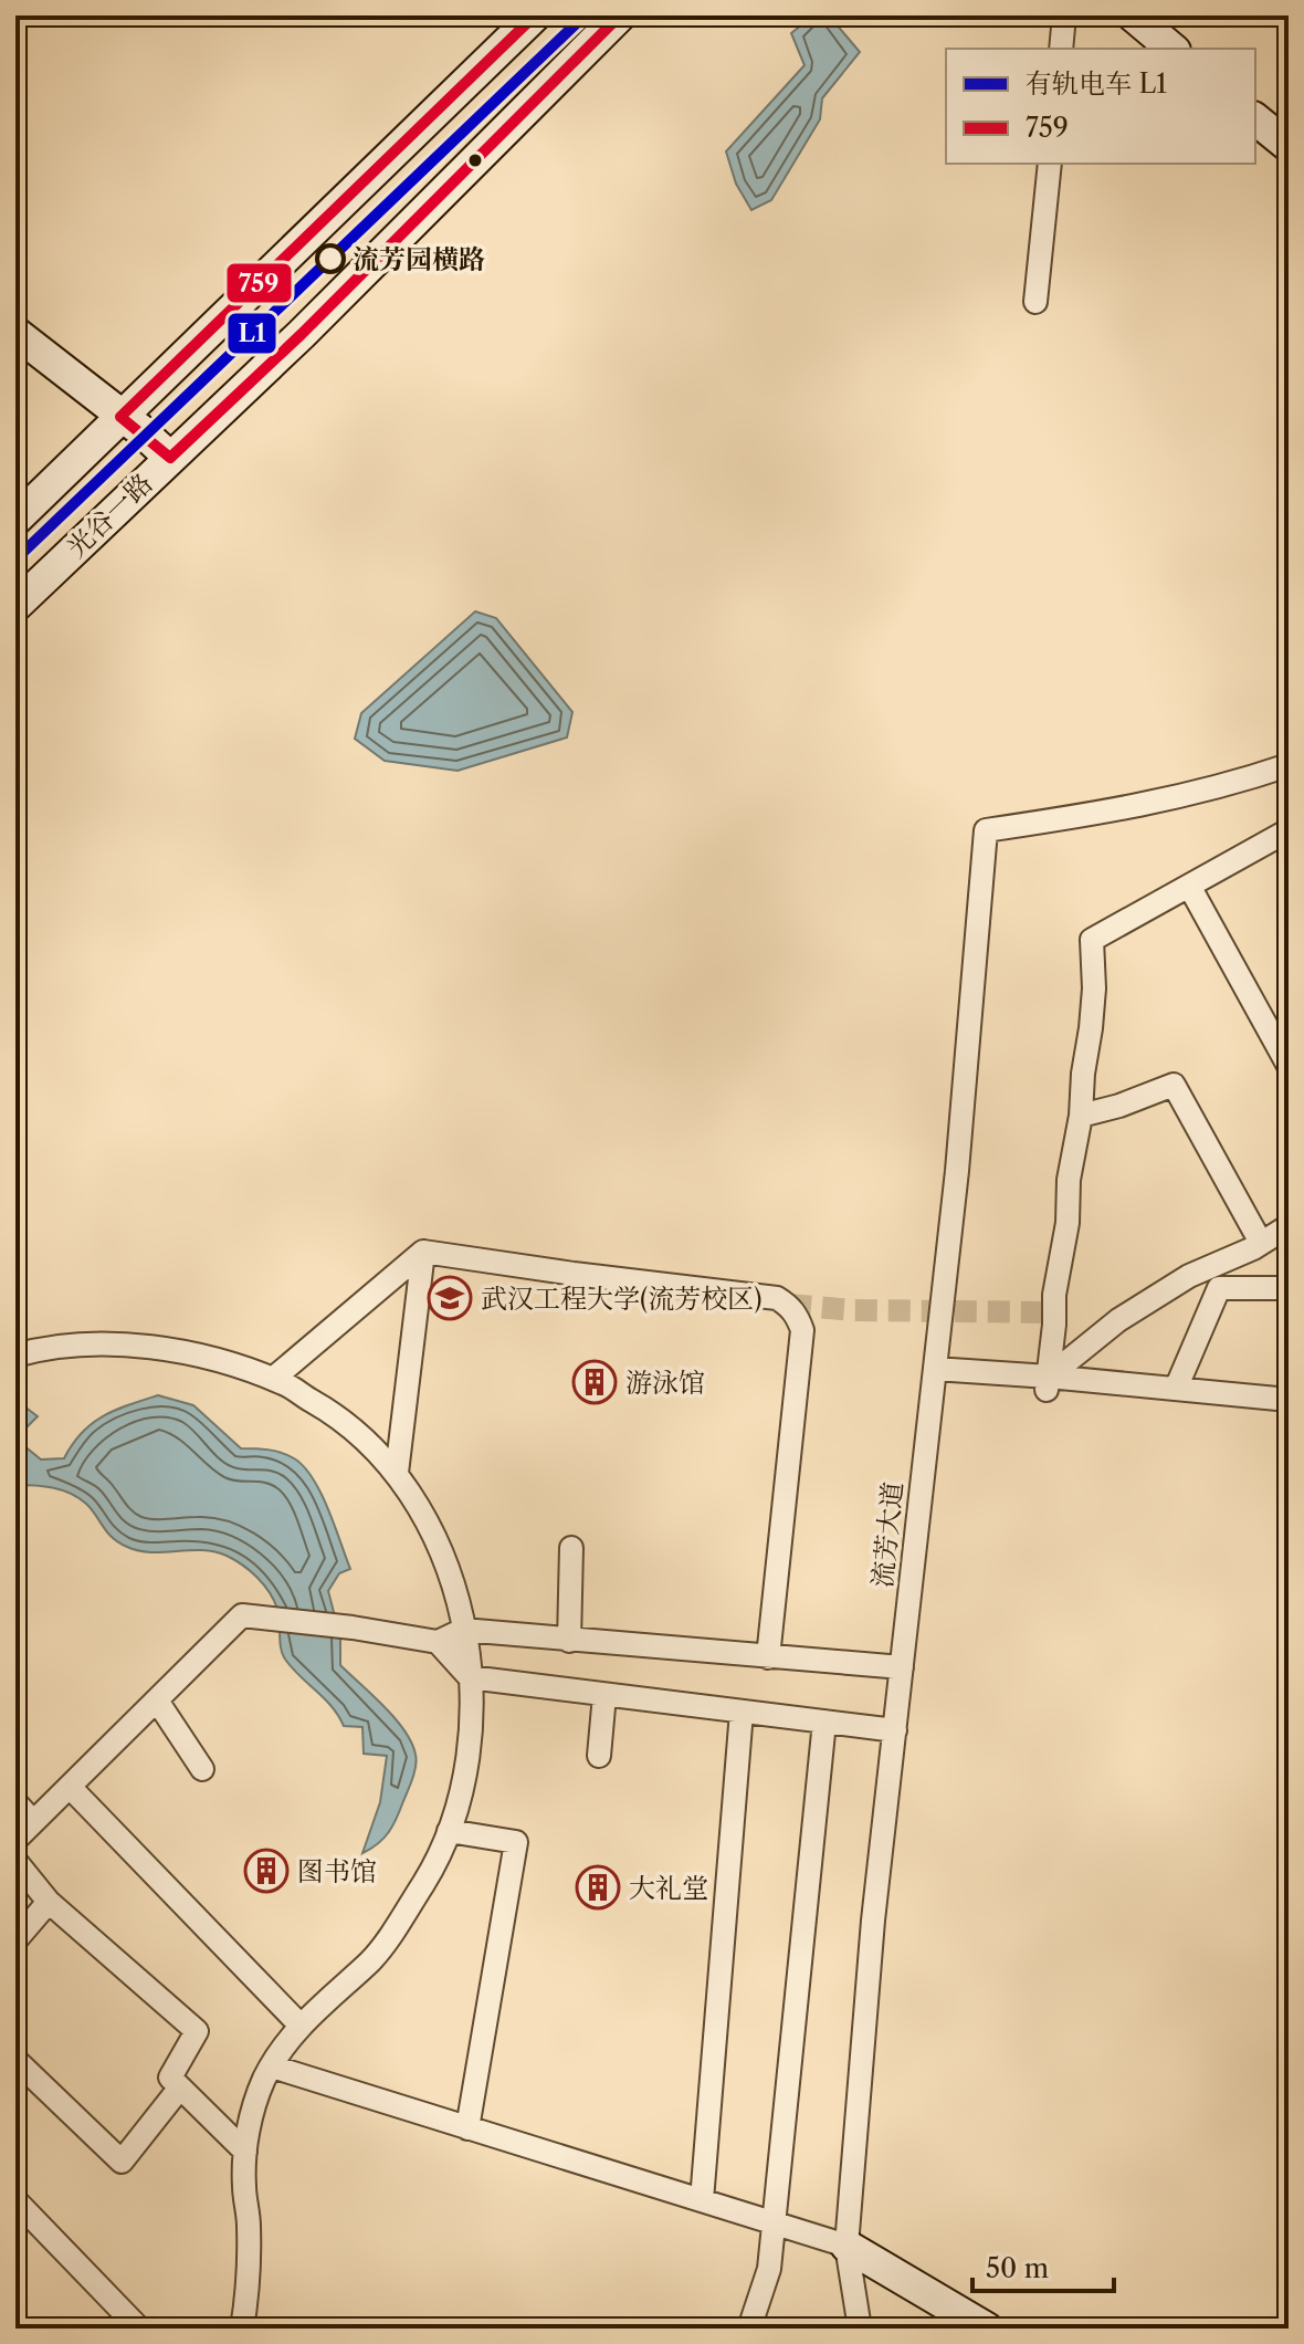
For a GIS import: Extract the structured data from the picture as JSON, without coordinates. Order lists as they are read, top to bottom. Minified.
{"streets":{"main road":["光谷一路"],"street":["流芳大道"]},"places":{"other":["流芳园横路"],"school or university":["武汉工程大学(流芳校区)"],"building":["游泳馆","图书馆","大礼堂"]},"lines":["tram line L1","transit line 759"],"legend":["有轨电车 L1","759"],"scale_bar":"50 m"}
